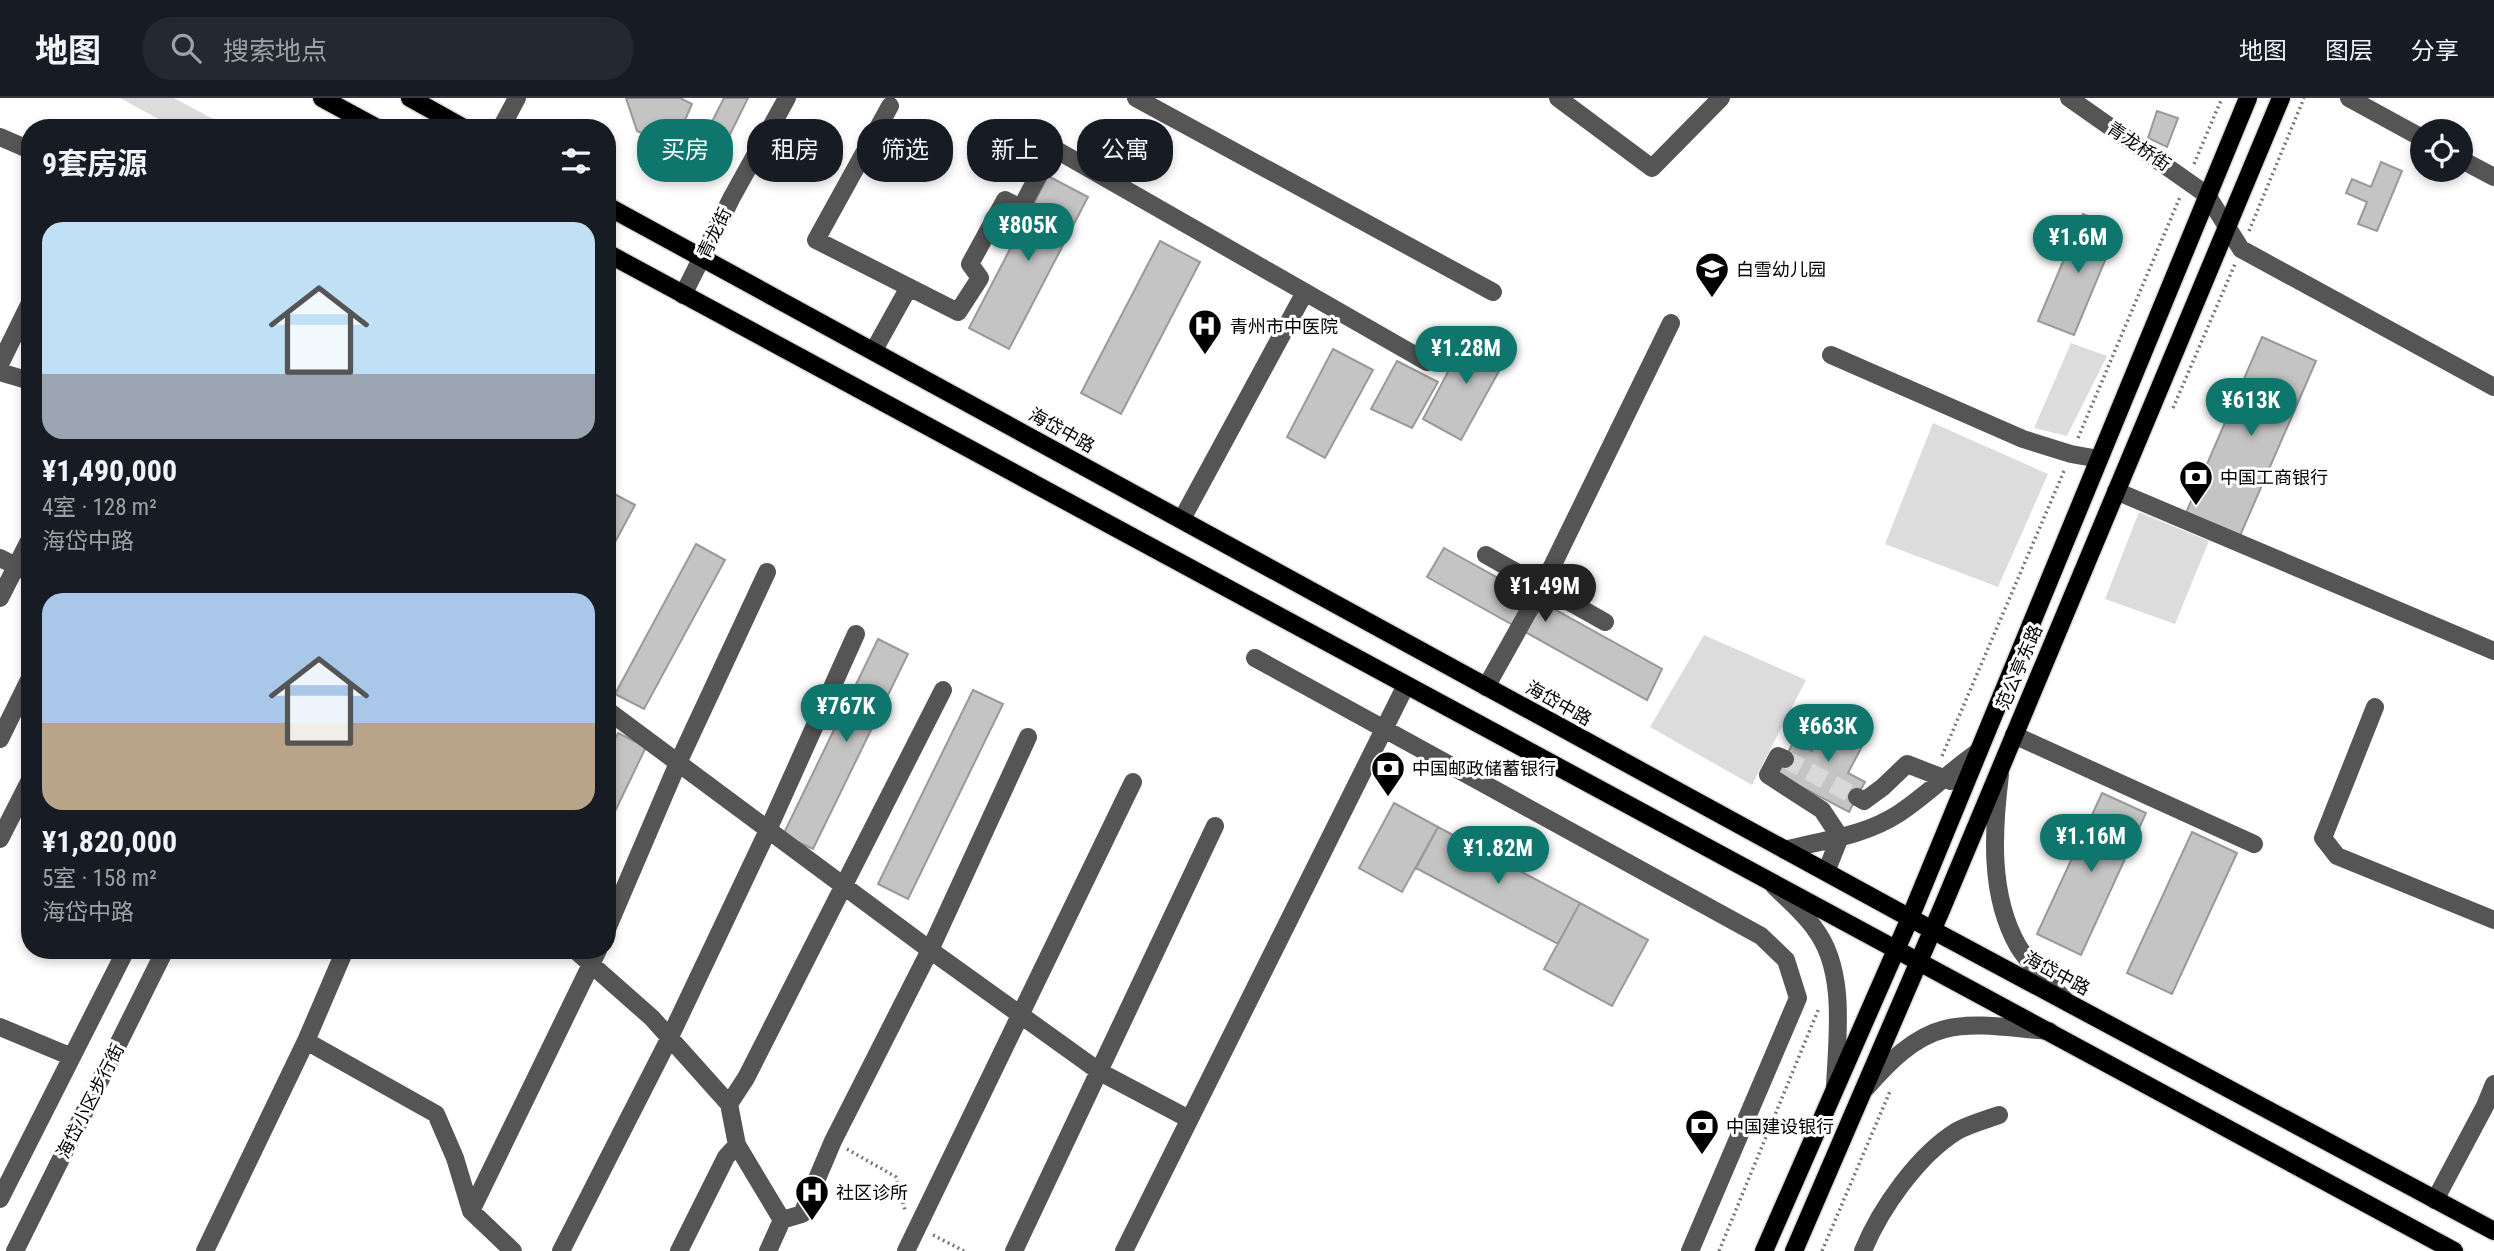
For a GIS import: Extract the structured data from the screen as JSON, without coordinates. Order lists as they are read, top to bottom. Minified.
{"streets":{"main road":["海岱中路","范公亭东路"],"street":["青龙桥街","青龙街","海岱小区步行街"]},"crossings":[["青龙桥街","范公亭东路"],["青龙街","海岱中路"],["海岱中路","范公亭东路"]],"places":{"school or university":["白雪幼儿园"],"hospital":["青州市中医院","社区诊所"],"bank":["中国工商银行","中国邮政储蓄银行","中国建设银行"]},"page":{"header":"地图","search":"搜索地点","nav":["地图","图层","分享"],"chip":["买房","租房","筛选","新上","公寓"],"heading":"9套房源","price":["¥805K","¥1.6M","¥1.28M","¥613K","¥1.49M","¥767K","¥663K","¥1.16M","¥1.82M"],"list":[{"name":"¥1,490,000","note":"4室 · 128 m² · 海岱中路"},{"name":"¥1,820,000","note":"5室 · 158 m² · 海岱中路"}]}}
